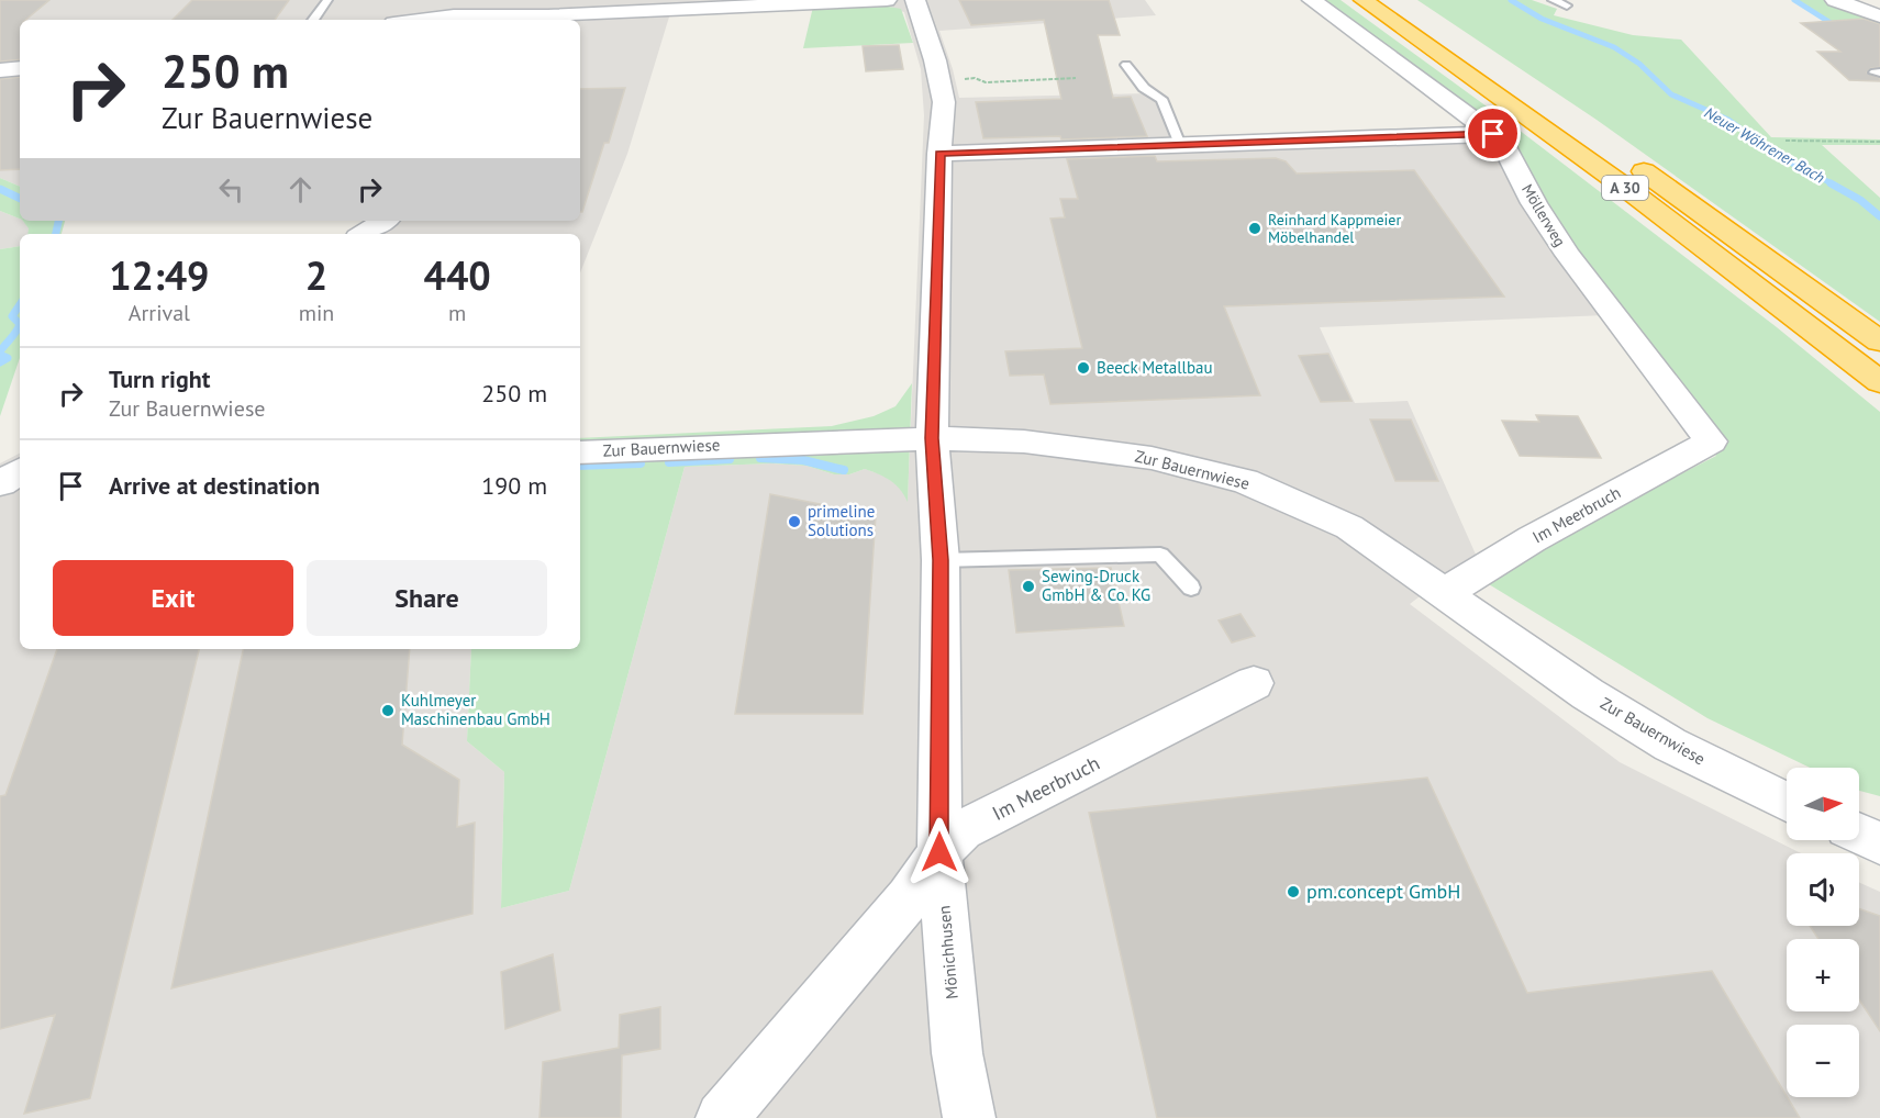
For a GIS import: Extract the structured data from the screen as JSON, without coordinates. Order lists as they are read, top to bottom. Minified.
{"streets":{"highway":["A 30"],"street":["Möllerweg","Zur Bauernwiese","Im Meerbruch","Mönichhusen"]},"crossings":[["Möllerweg","Im Meerbruch"],["Zur Bauernwiese","Im Meerbruch"],["Zur Bauernwiese","Mönichhusen"],["Im Meerbruch","Mönichhusen"]],"water":["Neuer Wöhrener Bach"],"places":["Reinhard Kappmeier Möbelhandel","Beeck Metallbau","primeline Solutions","Sewing-Druck GmbH & Co. KG","Kuhlmeyer Maschinenbau GmbH","pm.concept GmbH"],"north":"right","page":{"turn":["250 m","Zur Bauernwiese"],"eta":["12:49","Arrival","2","min","440","m"],"list":[{"name":"Turn right","note":"Zur Bauernwiese","value":"250 m"},{"name":"Arrive at destination","value":"190 m"}],"buttons":["Exit","Share"],"map_buttons":["+","−"]}}
